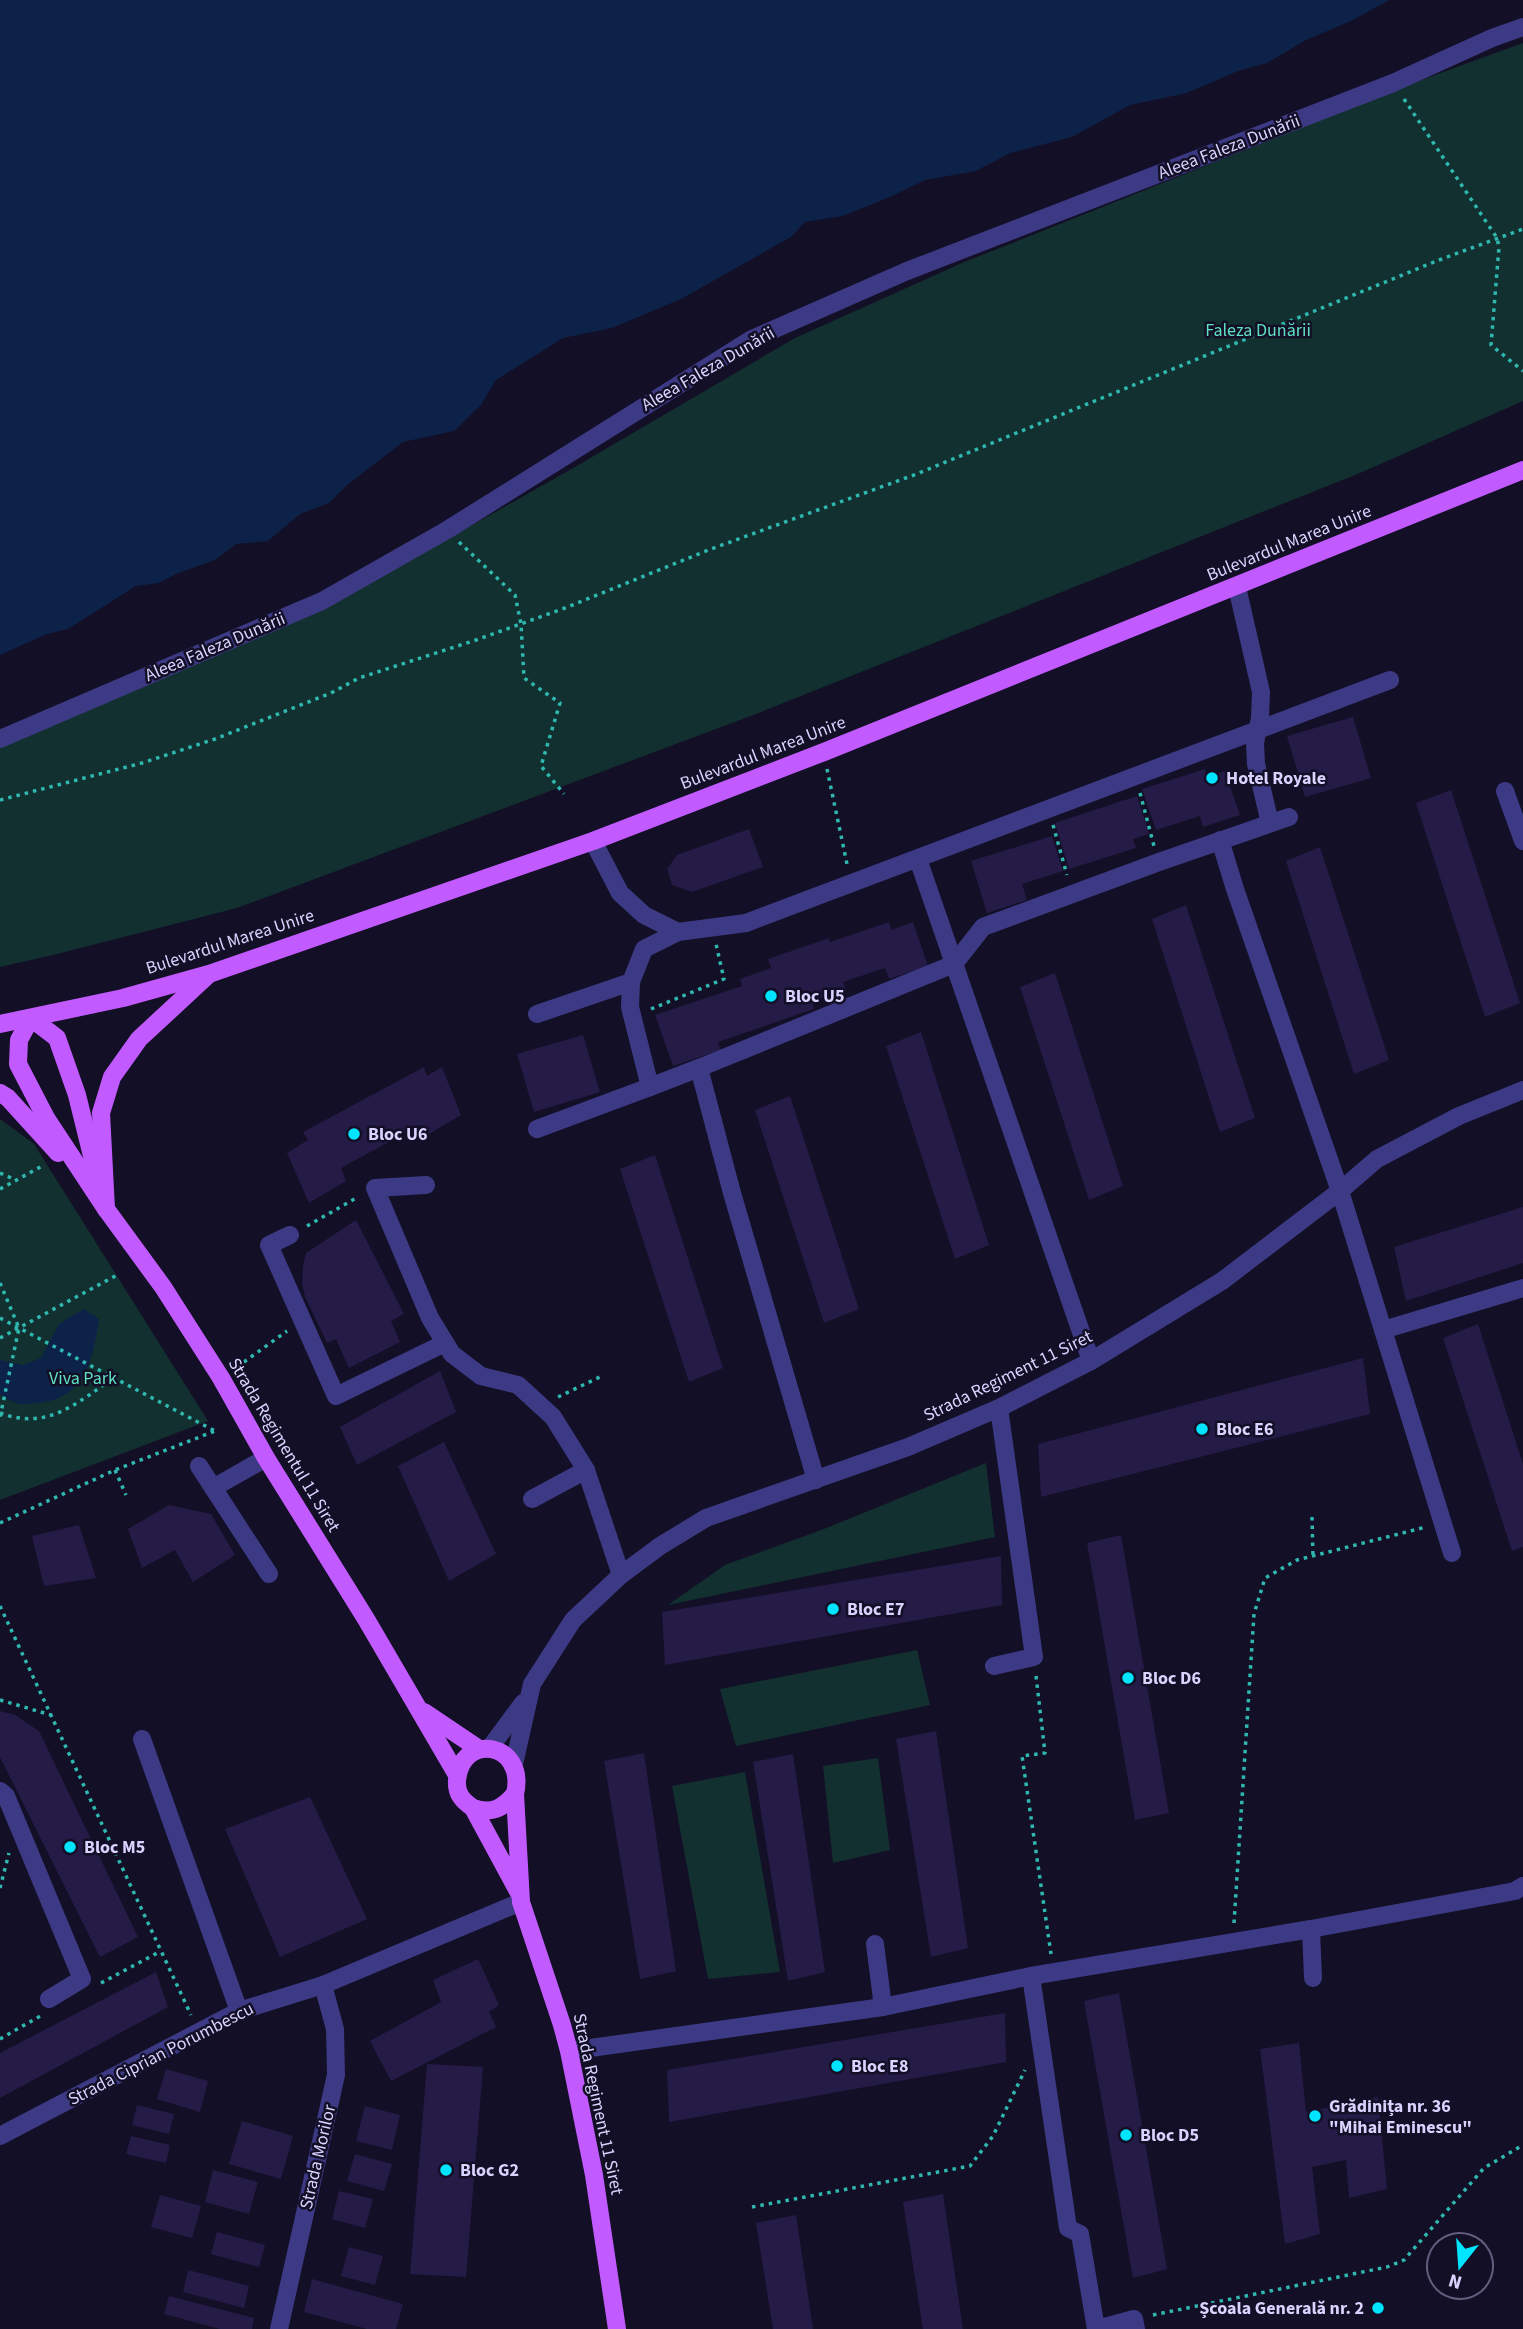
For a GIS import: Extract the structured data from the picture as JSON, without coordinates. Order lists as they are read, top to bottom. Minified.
{"streets":{"main road":["Bulevardul Marea Unire","Strada Regiment 11 Siret","Strada Regimentul 11 Siret"],"street":["Aleea Faleza Dunării","Strada Ciprian Porumbescu","Strada Morilor"]},"crossings":[["Strada Regiment 11 Siret","Strada Regimentul 11 Siret"],["Strada Regiment 11 Siret","Strada Ciprian Porumbescu"],["Strada Ciprian Porumbescu","Strada Morilor"]],"parks":["Faleza Dunării","Viva Park"],"places":["Hotel Royale","Bloc U5","Bloc U6","Bloc E6","Bloc E7","Bloc D6","Bloc M5","Bloc E8","Grădinița nr. 36 \"Mihai Eminescu\"","Bloc D5","Bloc G2","Școala Generală nr. 2"],"north":"bottom"}
